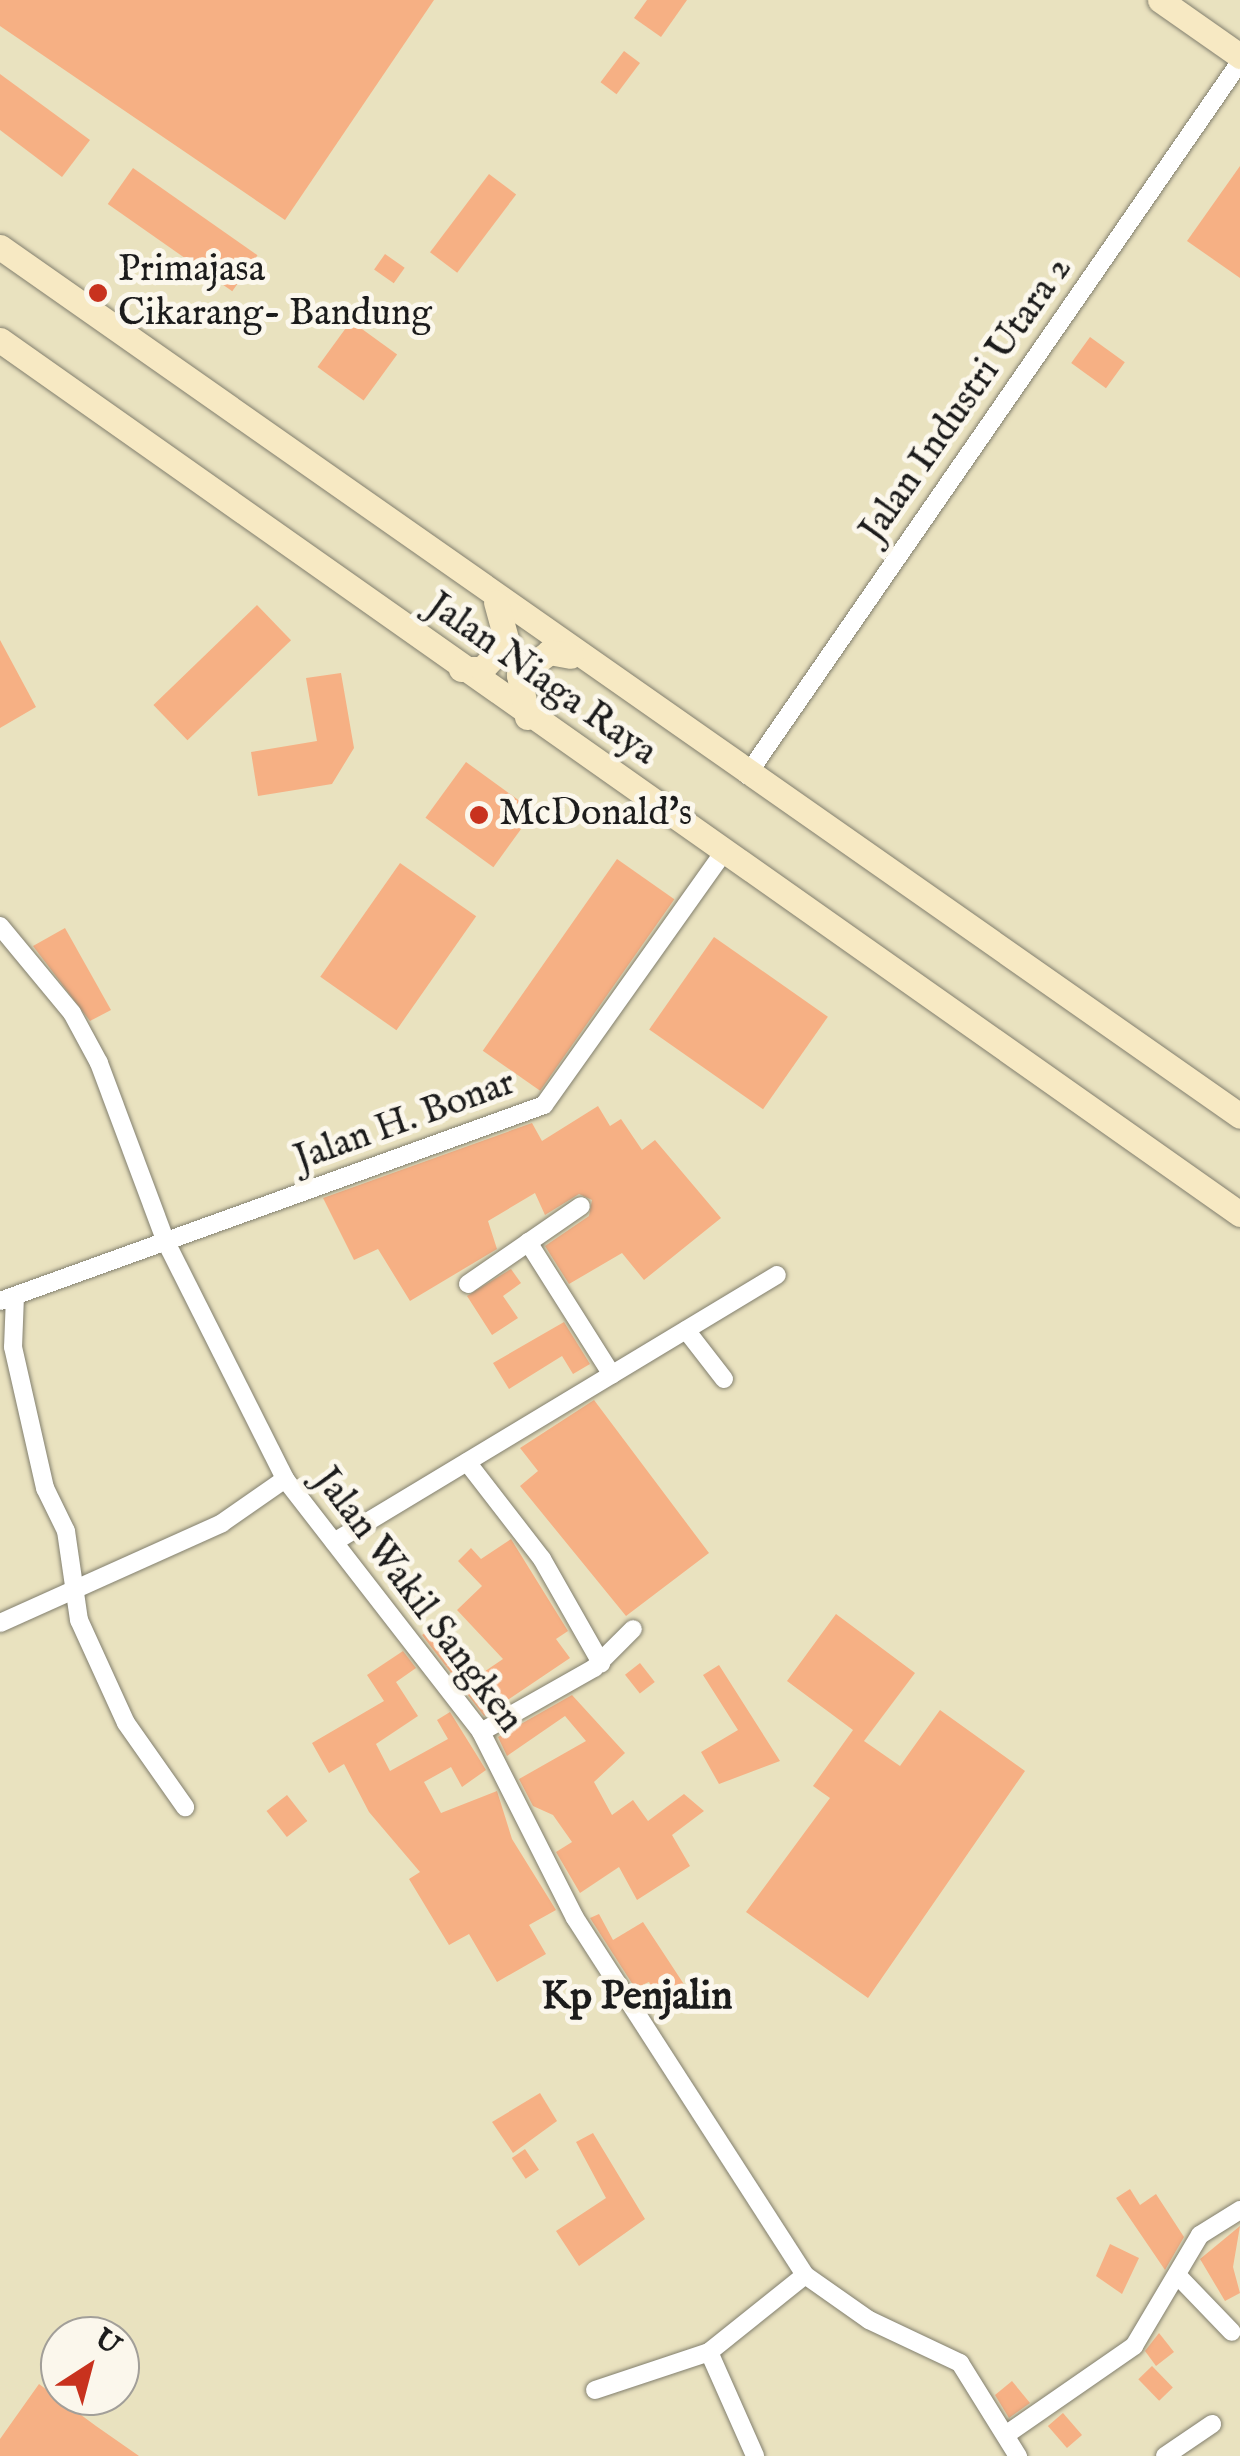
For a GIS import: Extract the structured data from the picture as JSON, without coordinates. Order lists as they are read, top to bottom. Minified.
{"streets":{"main road":["Jalan Niaga Raya"],"street":["Jalan Industri Utara 2","Jalan H. Bonar","Jalan Wakil Sangken"]},"crossings":[["Jalan Industri Utara 2","Jalan Niaga Raya"],["Jalan Niaga Raya","Jalan H. Bonar"],["Jalan H. Bonar","Jalan Wakil Sangken"]],"districts":["Kp Penjalin"],"places":["Primajasa Cikarang- Bandung","McDonald's"],"north":"top right"}
